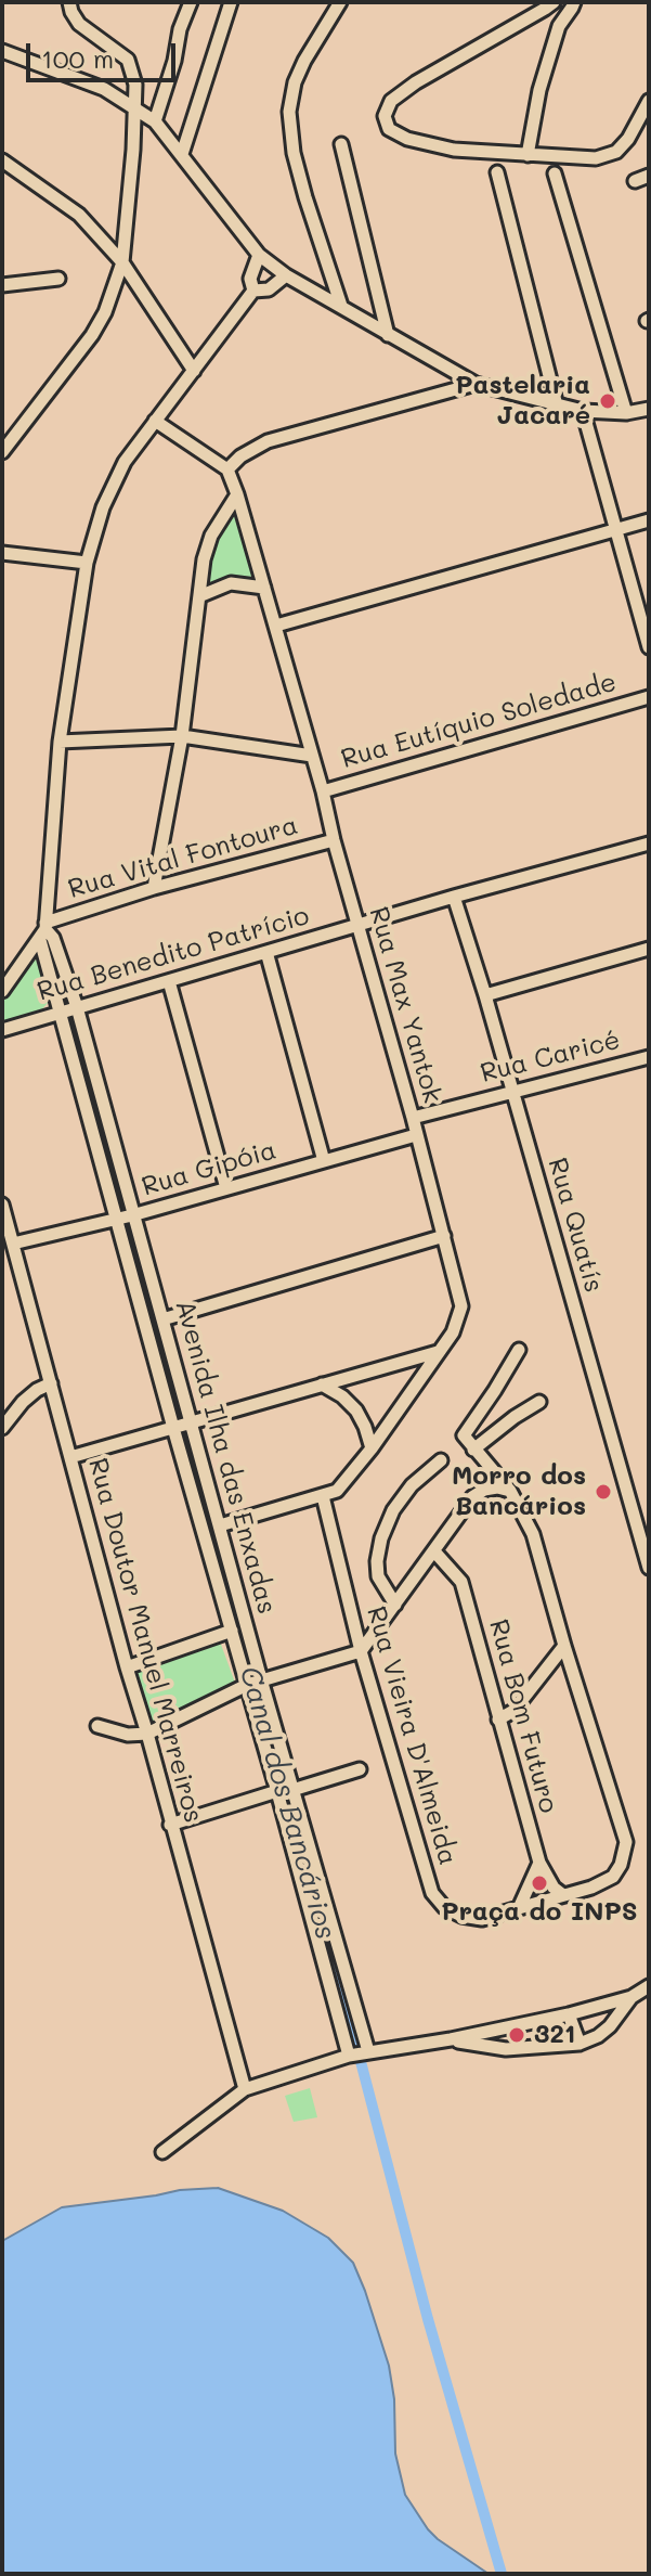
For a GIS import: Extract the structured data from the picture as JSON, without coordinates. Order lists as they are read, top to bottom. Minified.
{"streets":{"street":["Rua Eutíquio Soledade","Rua Vital Fontoura","Rua Benedito Patrício","Rua Max Yantok","Rua Caricé","Rua Gipóia","Rua Quatís","Avenida Ilha das Enxadas","Rua Doutor Manuel Marreiros","Rua Bom Futuro","Rua Vieira D'Almeida"]},"crossings":[["Rua Eutíquio Soledade","Rua Max Yantok"],["Rua Vital Fontoura","Rua Max Yantok"],["Rua Vital Fontoura","Avenida Ilha das Enxadas"],["Rua Benedito Patrício","Rua Max Yantok"],["Rua Benedito Patrício","Rua Quatís"],["Rua Benedito Patrício","Avenida Ilha das Enxadas"],["Rua Max Yantok","Rua Caricé"],["Rua Max Yantok","Rua Gipóia"],["Rua Max Yantok","Avenida Ilha das Enxadas"],["Rua Max Yantok","Rua Vieira D'Almeida"],["Rua Caricé","Rua Quatís"],["Rua Gipóia","Avenida Ilha das Enxadas"],["Rua Gipóia","Rua Doutor Manuel Marreiros"],["Rua Bom Futuro","Rua Vieira D'Almeida"]],"water":["Canal dos Bancários"],"places":["Pastelaria Jacaré","Morro dos Bancários","Praça do INPS","321"],"scale_bar":"100 m"}
